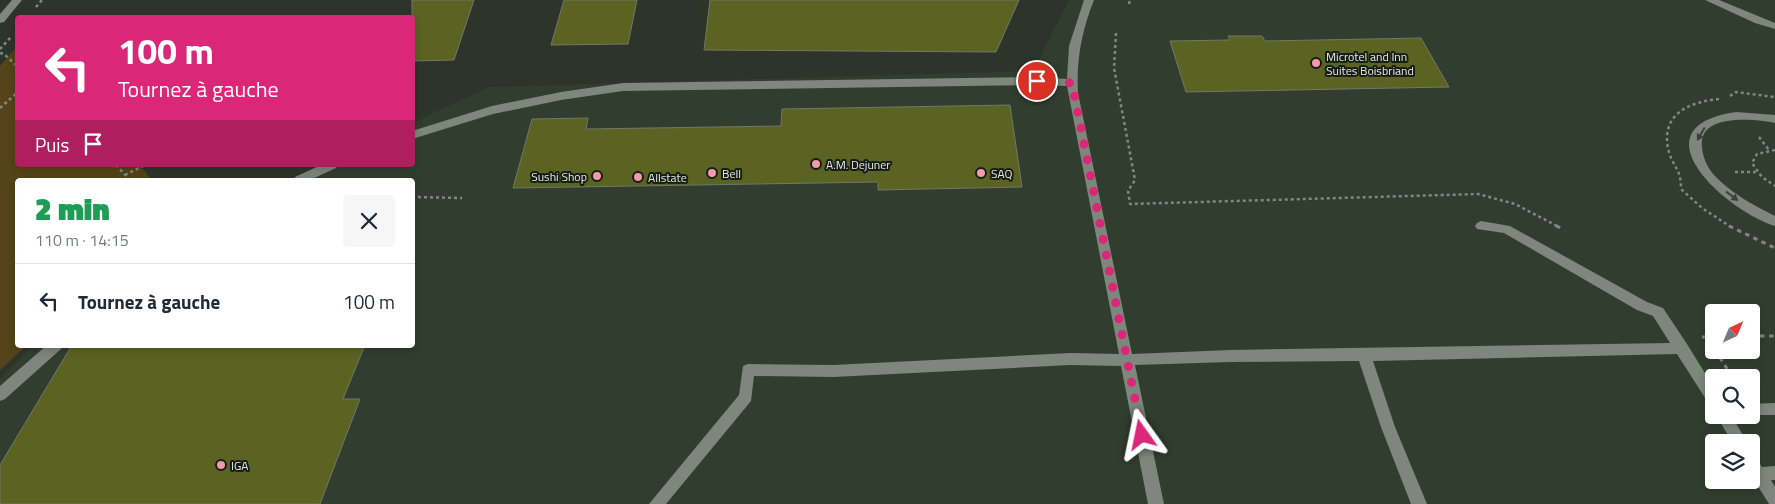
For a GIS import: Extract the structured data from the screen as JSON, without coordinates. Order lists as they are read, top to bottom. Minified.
{"places":["Microtel and Inn Suites Boisbriand","A.M. Dejuner","Bell","SAQ","Sushi Shop","Allstate","IGA"],"north":"top right","page":{"turn":["100 m","Tournez à gauche"],"then":"Puis","heading":["2 min","110 m · 14:15"],"list":[{"name":"Tournez à gauche","value":"100 m"}]}}
